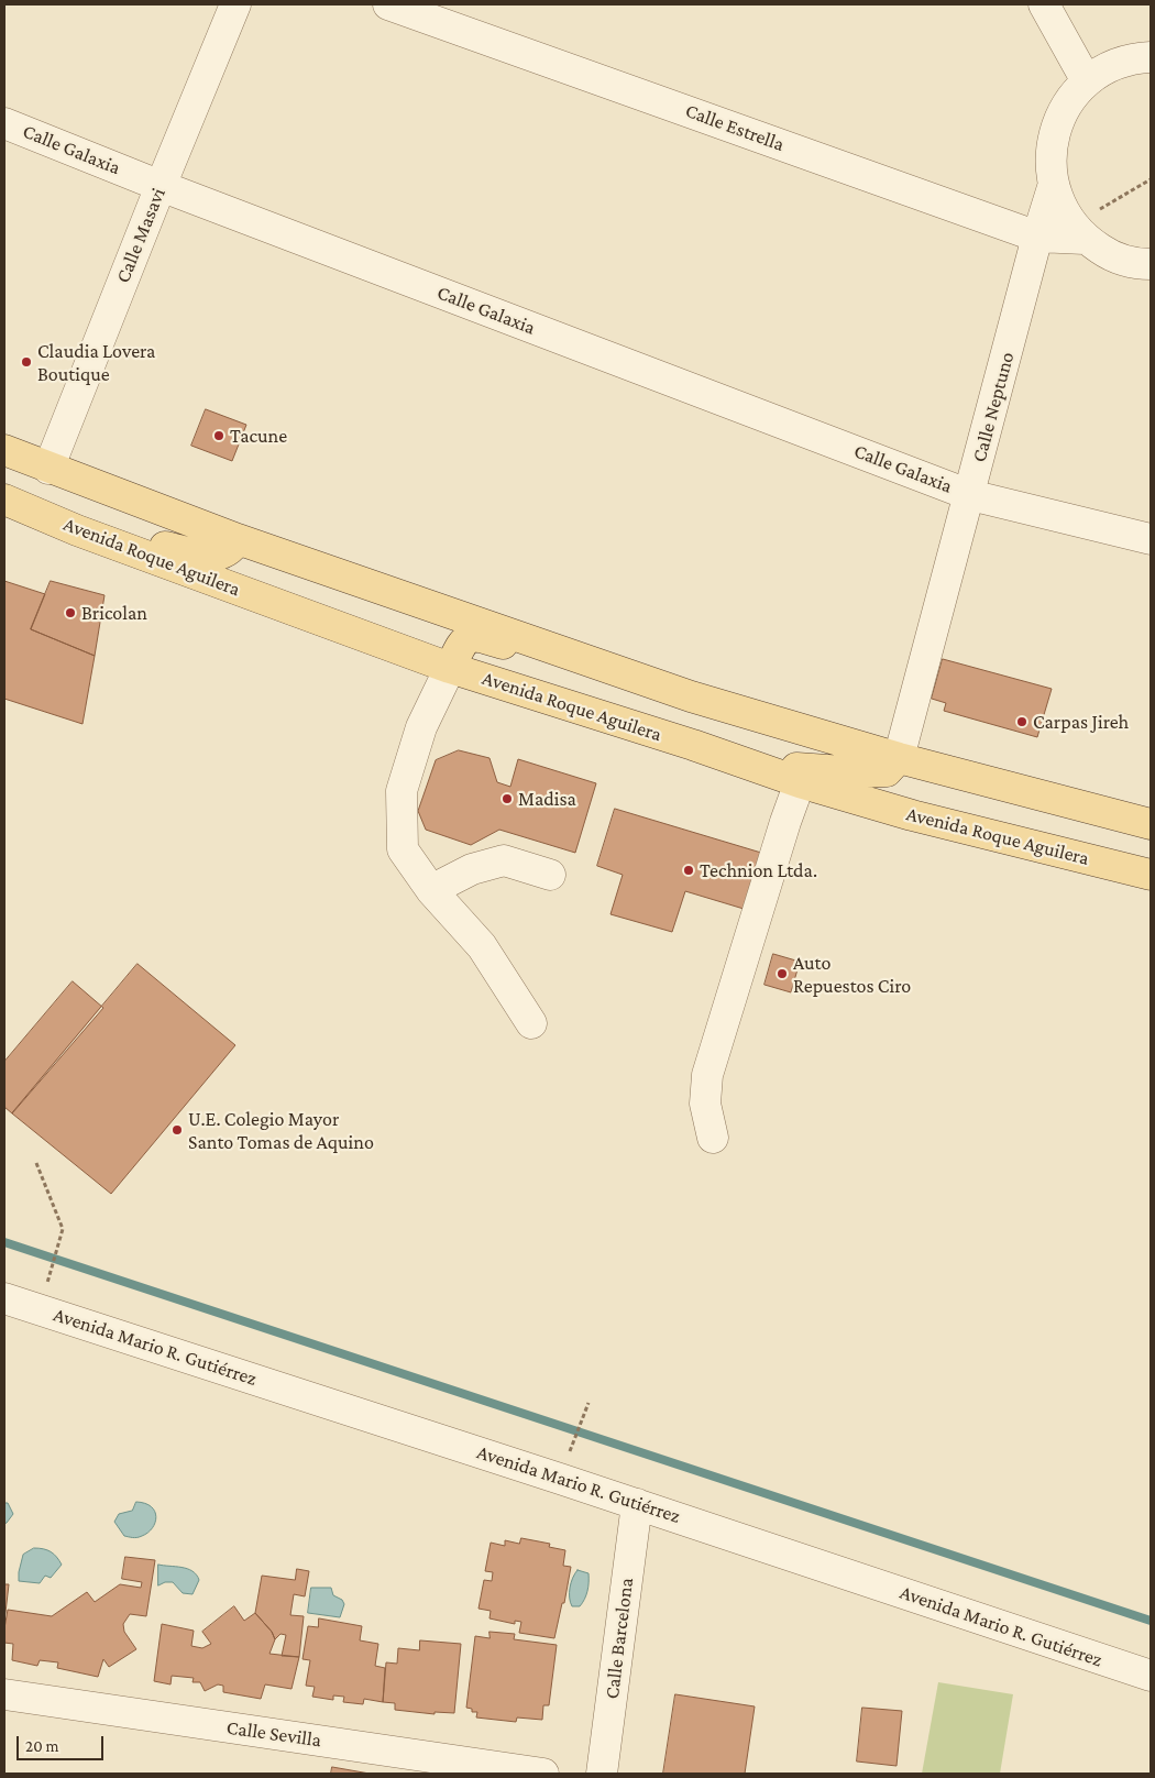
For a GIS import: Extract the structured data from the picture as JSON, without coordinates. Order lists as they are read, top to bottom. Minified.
{"streets":{"main road":["Avenida Roque Aguilera"],"street":["Calle Estrella","Calle Galaxia","Calle Masavi","Calle Neptuno","Avenida Mario R. Gutiérrez","Calle Barcelona","Calle Sevilla"]},"crossings":[["Calle Estrella","Calle Neptuno"],["Calle Galaxia","Calle Masavi"],["Calle Galaxia","Calle Neptuno"],["Avenida Mario R. Gutiérrez","Calle Barcelona"]],"places":["Claudia Lovera Boutique","Tacune","Bricolan","Carpas Jireh","Madisa","Technion Ltda.","Auto Repuestos Ciro","U.E. Colegio Mayor Santo Tomas de Aquino"],"scale_bar":"20 m"}
